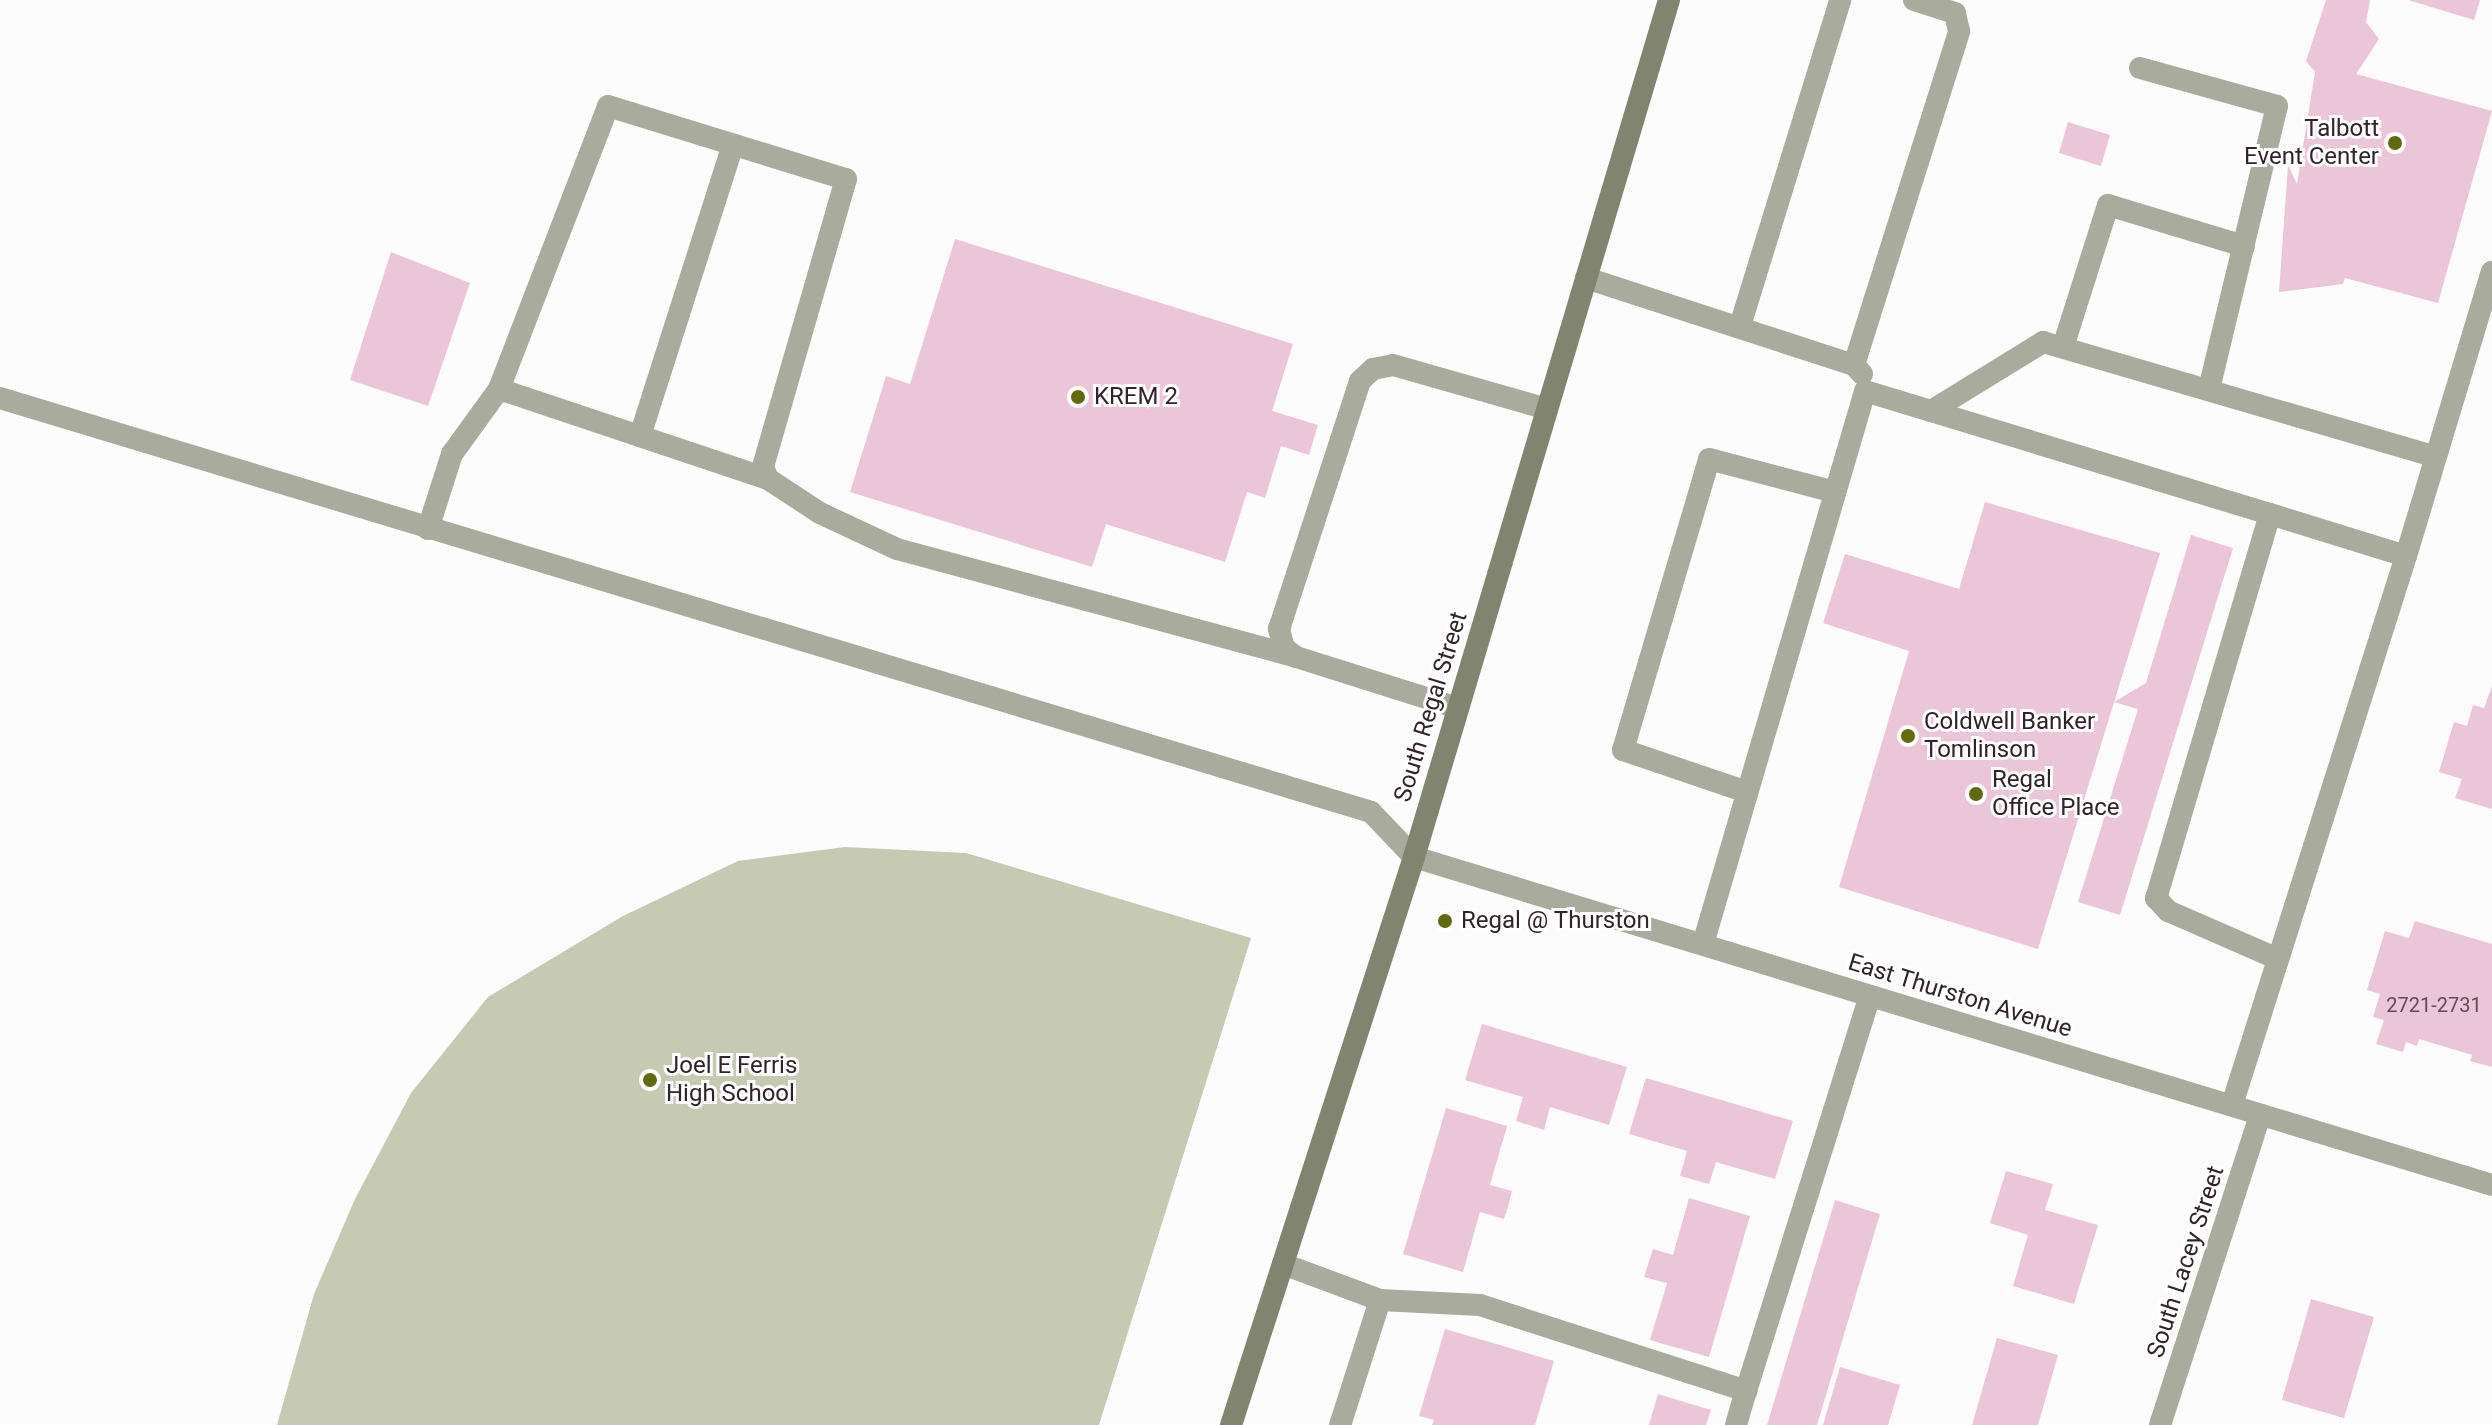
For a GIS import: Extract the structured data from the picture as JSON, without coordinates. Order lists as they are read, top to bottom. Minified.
{"streets":{"main road":["South Regal Street"],"street":["East Thurston Avenue","South Lacey Street"]},"crossings":[["South Regal Street","East Thurston Avenue"],["East Thurston Avenue","South Lacey Street"]],"places":["Talbott Event Center","KREM 2","Coldwell Banker Tomlinson","Regal Office Place","Regal @ Thurston","Joel E Ferris High School"],"house_numbers":["2721-2731"]}
